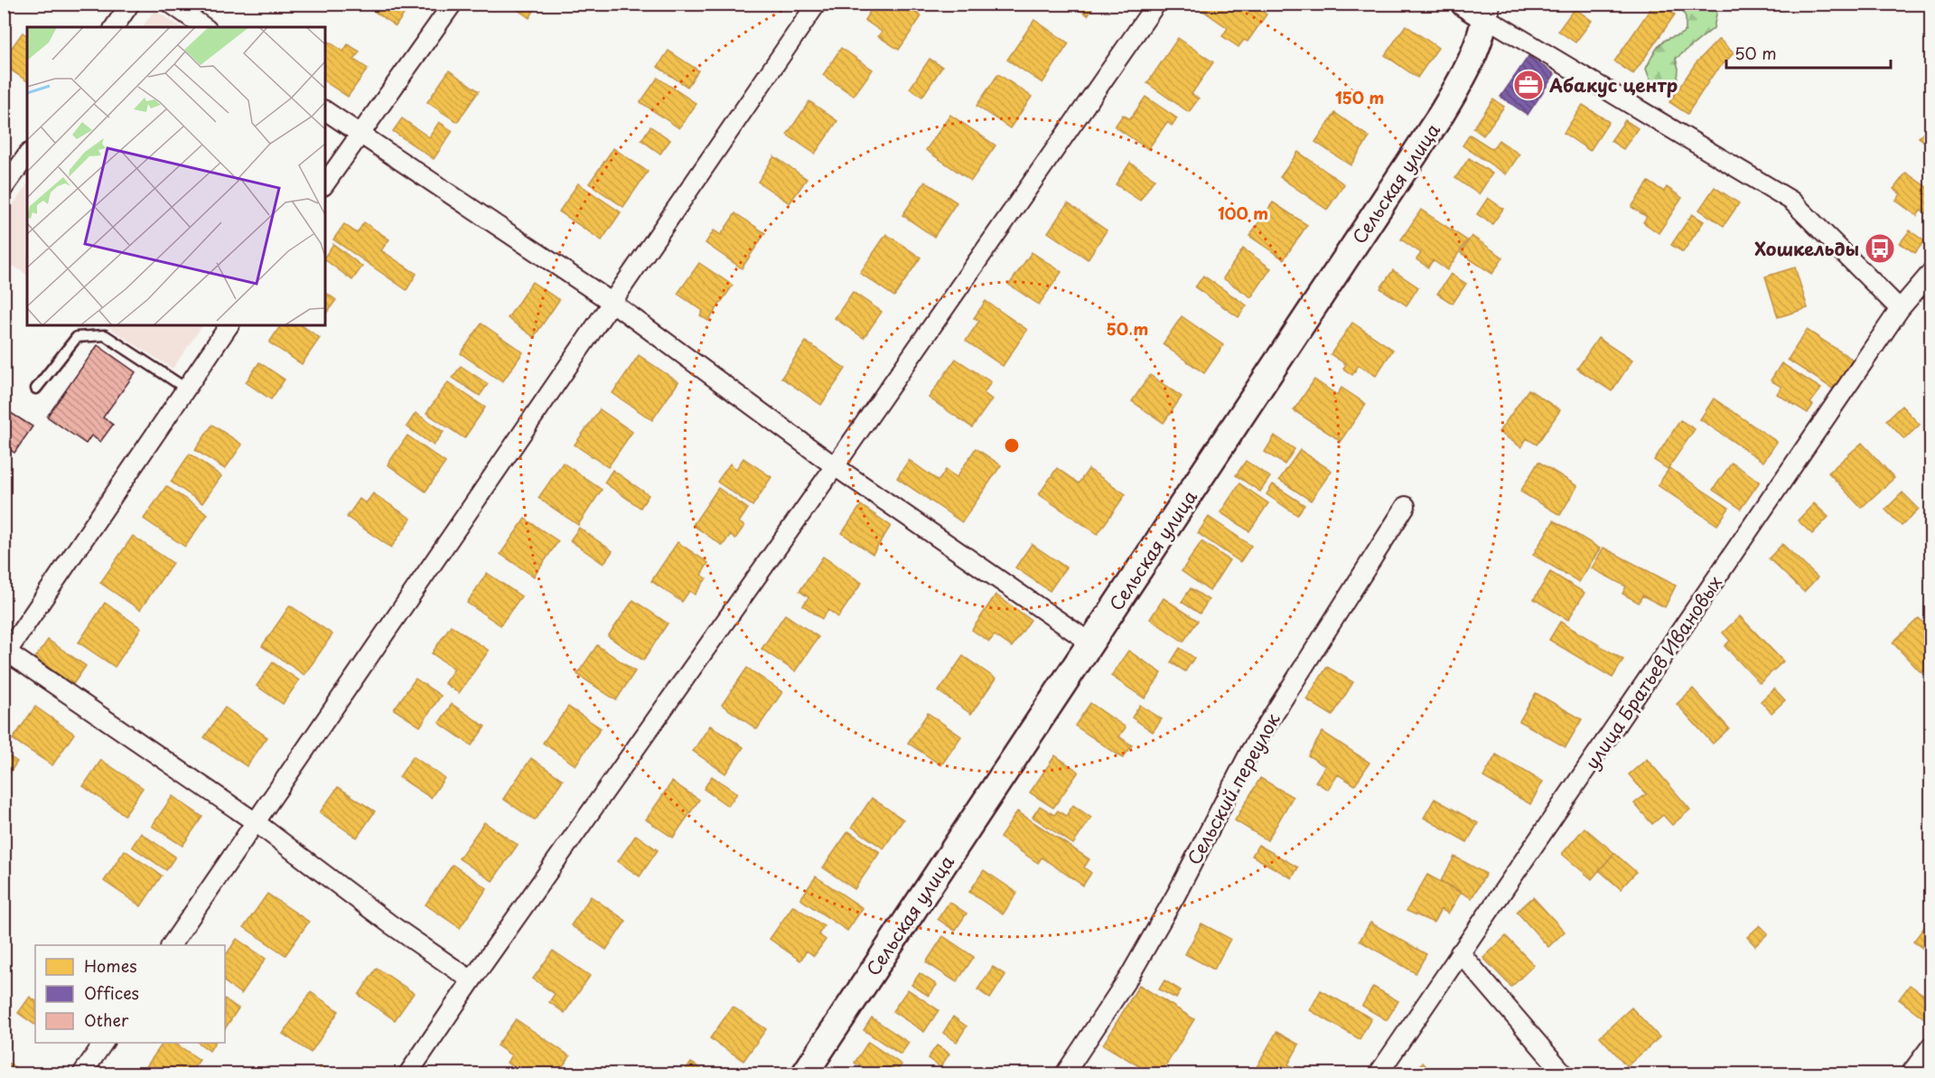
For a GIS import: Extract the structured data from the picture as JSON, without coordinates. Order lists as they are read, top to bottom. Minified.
{"streets":{"main road":["Сельская улица"],"street":["улица Братьев Ивановых","Сельский переулок"]},"places":{"office":["Абакус центр"],"bus stop":["Хошкельды"]},"legend":["Homes","Offices","Other"],"scale_bar":"50 m","rings":["150 m","100 m","50 m"]}
